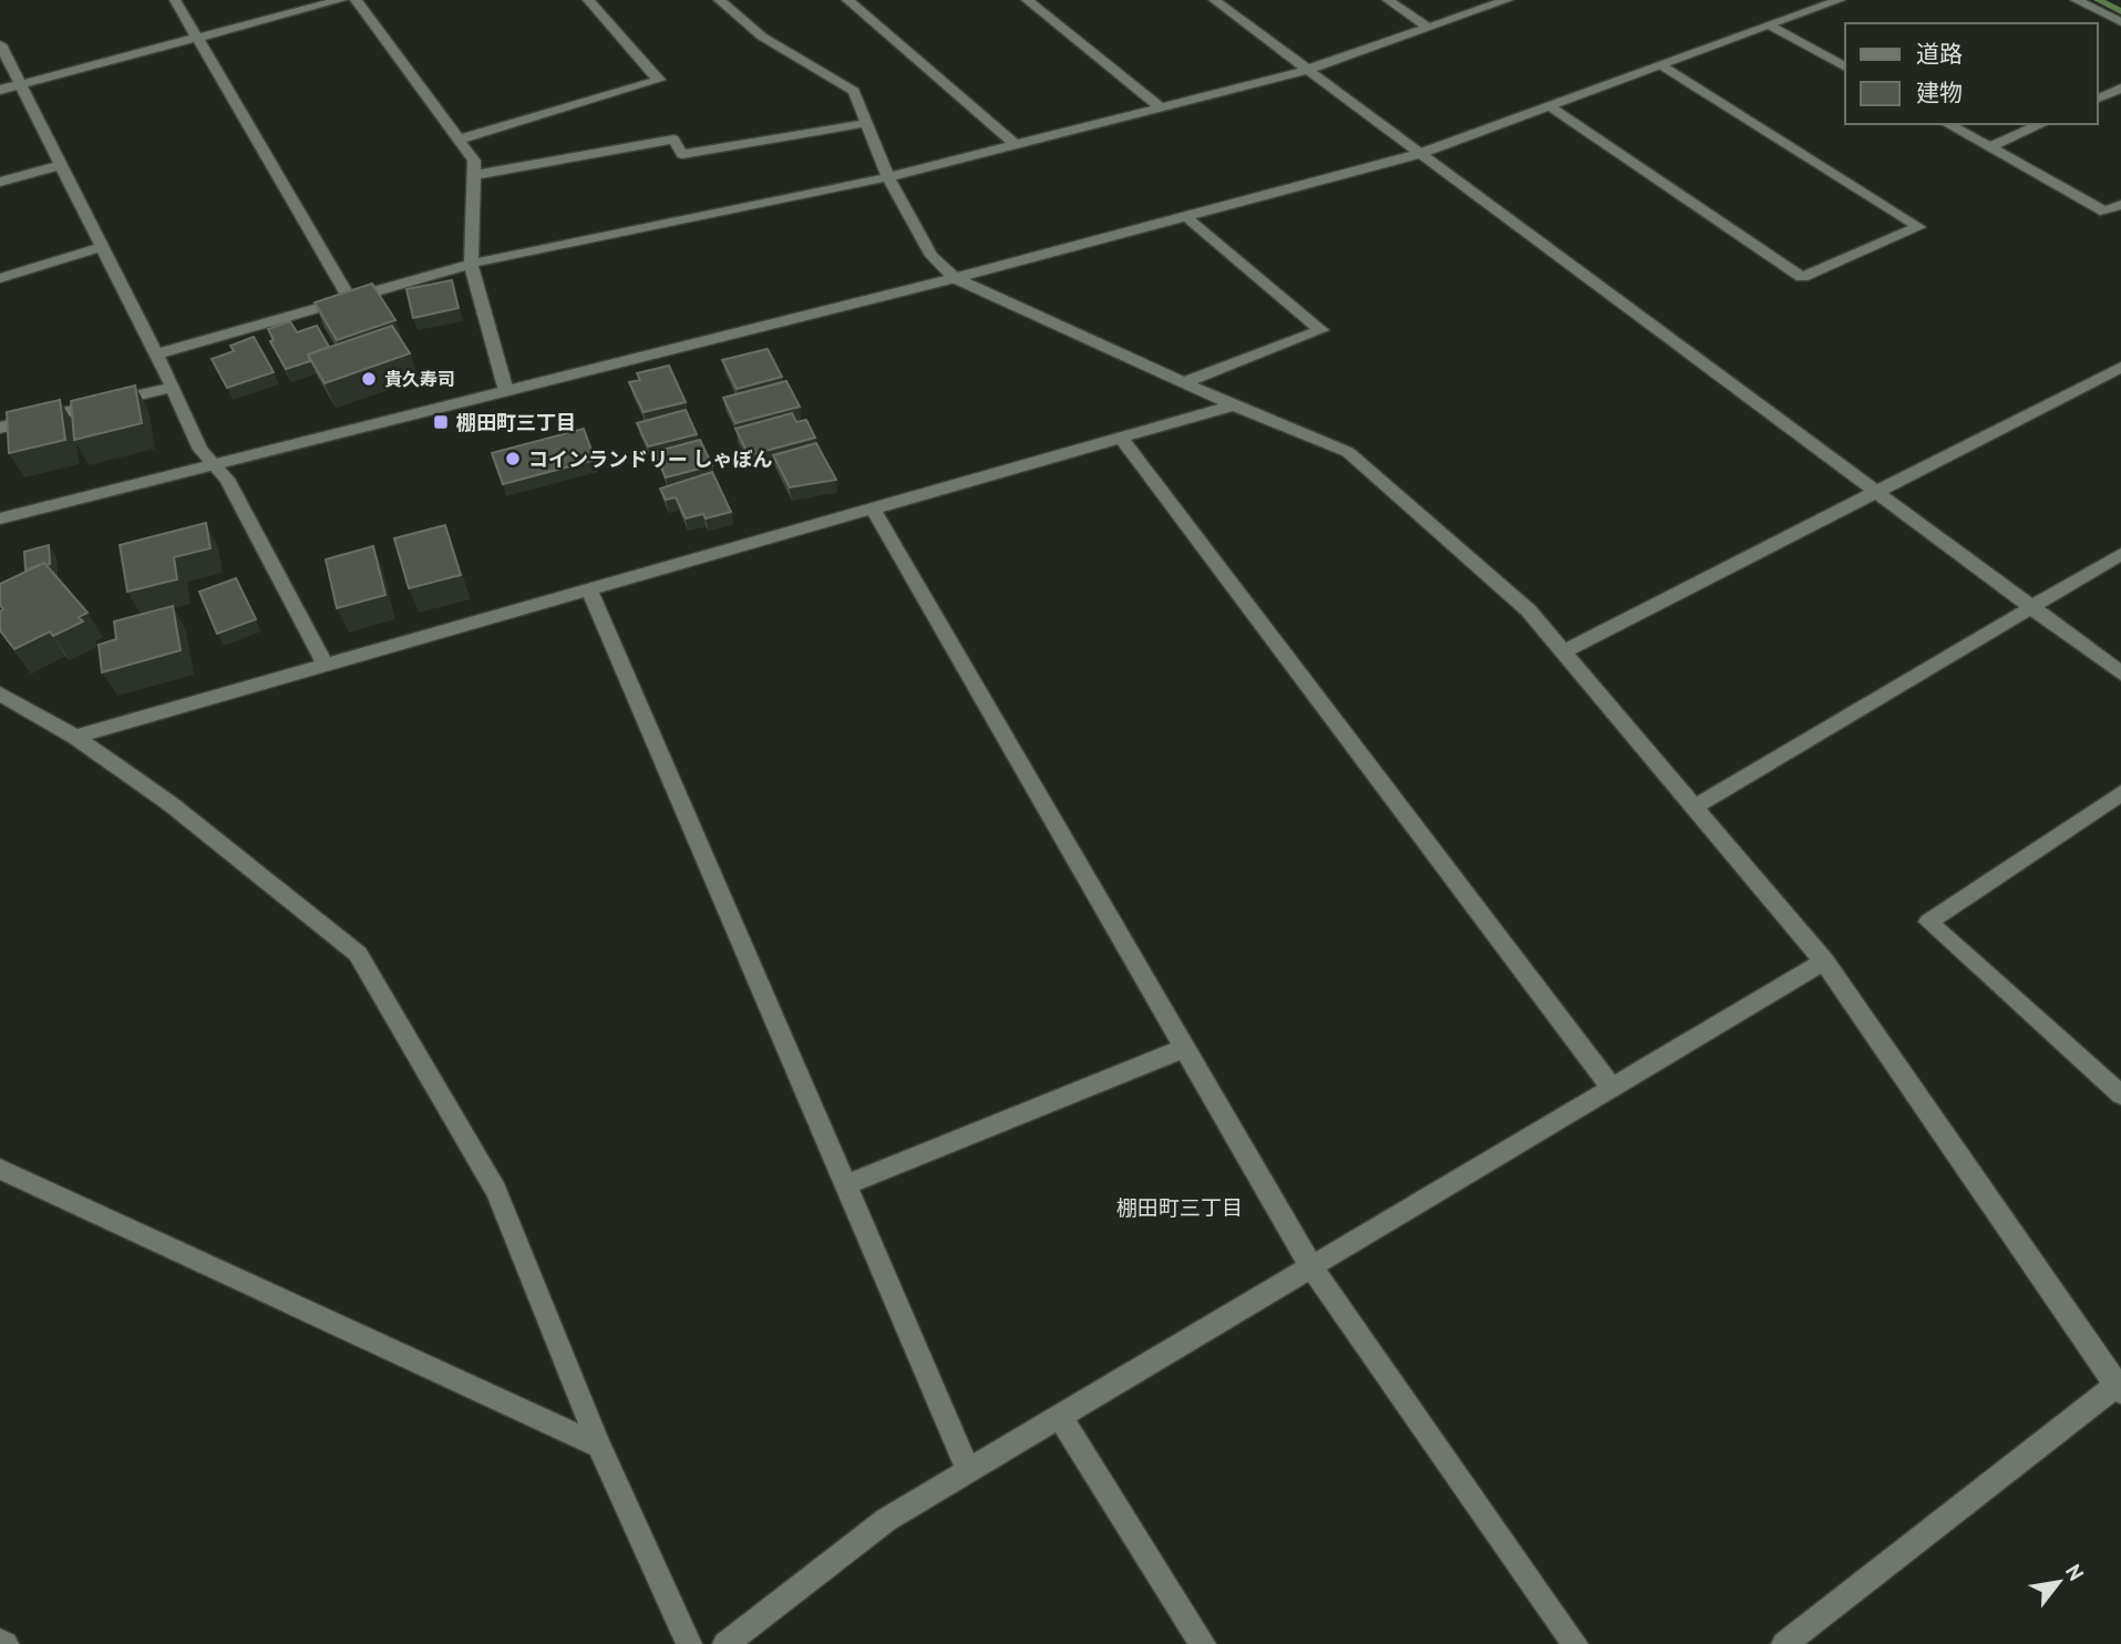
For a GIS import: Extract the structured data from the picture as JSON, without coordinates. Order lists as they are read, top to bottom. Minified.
{"districts":["棚田町三丁目"],"places":{"other":["貴久寿司","コインランドリー しゃぼん"],"transit":["棚田町三丁目"]},"legend":["道路","建物"],"north":"top right"}
